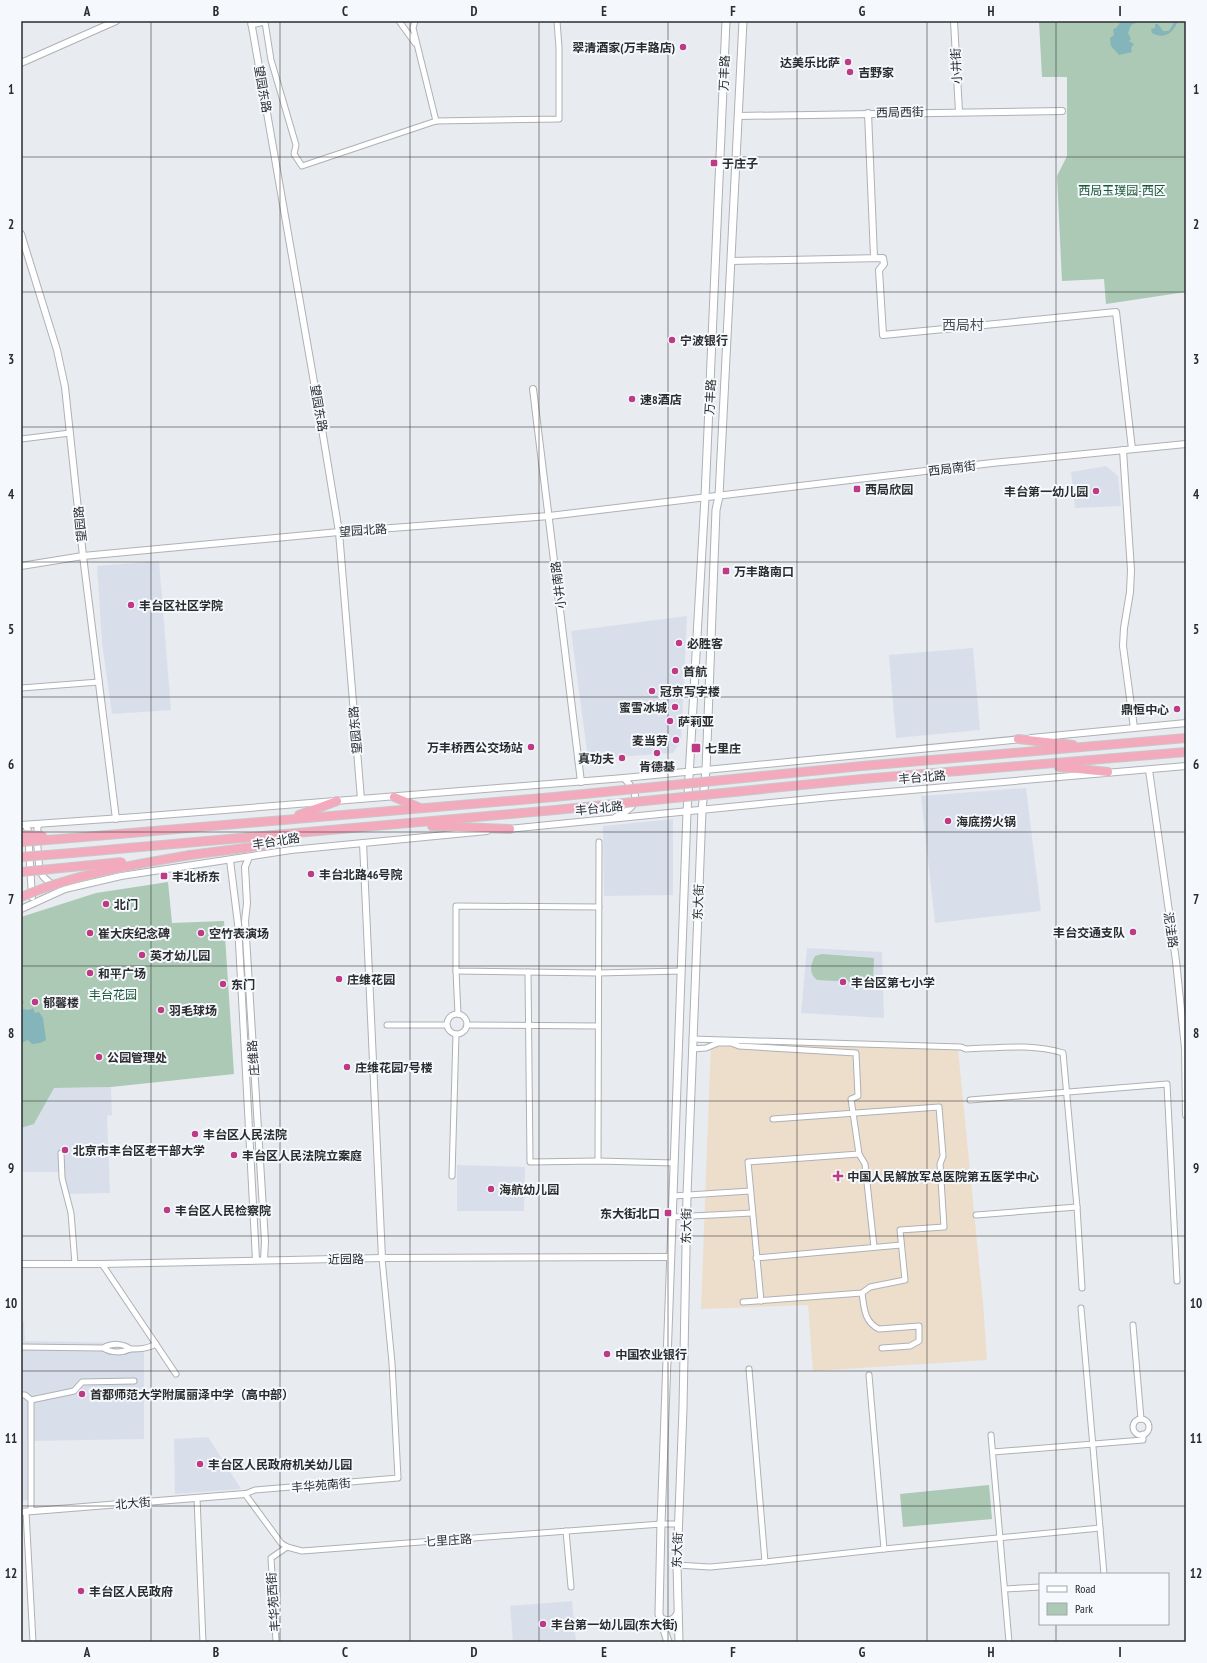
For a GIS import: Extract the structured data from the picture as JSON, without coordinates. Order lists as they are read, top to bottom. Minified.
{"streets":{"highway":["丰台北路"],"main road":["万丰路","东大街"],"street":["小井街","望园东路","西局西街","西局南街","望园路","望园北路","小井南路","泥洼路","庄维路","近园路","丰华苑南街","北大街","七里庄路","丰华苑西街"]},"crossings":[["小井街","西局西街"],["万丰路","西局西街"],["万丰路","西局南街"],["万丰路","望园北路"],["万丰路","东大街"],["望园东路","望园北路"],["西局南街","望园北路"],["望园路","望园北路"],["望园北路","小井南路"],["丰台北路","东大街"],["丰台北路","泥洼路"],["丰台北路","庄维路"],["东大街","近园路"],["东大街","七里庄路"],["庄维路","近园路"],["近园路","丰华苑南街"],["丰华苑南街","北大街"],["七里庄路","丰华苑西街"]],"districts":["西局村"],"parks":["西局玉璞园-西区","丰台花园"],"places":{"other":["翠清酒家(万丰路店)","达美乐比萨","吉野家","宁波银行","速8酒店","丰台第一幼儿园","丰台区社区学院","必胜客","首航","冠京写字楼","蜜雪冰城","鼎恒中心","萨莉亚","麦当劳","万丰桥西公交场站","肯德基","真功夫","海底捞火锅","丰台北路46号院","北门","丰台交通支队","崔大庆纪念碑","空竹表演场","英才幼儿园","和平广场","庄维花园","丰台区第七小学","东门","郁馨楼","羽毛球场","公园管理处","庄维花园7号楼","丰台区人民法院","北京市丰台区老干部大学","丰台区人民法院立案庭","海航幼儿园","丰台区人民检察院","中国农业银行","首都师范大学附属丽泽中学（高中部）","丰台区人民政府机关幼儿园","丰台区人民政府","丰台第一幼儿园(东大街)"],"transit":["于庄子","西局欣园","万丰路南口","七里庄","丰北桥东","东大街北口"],"health":["中国人民解放军总医院第五医学中心"]},"legend":["Road","Park"],"grid":{"columns":["A","B","C","D","E","F","G","H","I"],"rows":["1","2","3","4","5","6","7","8","9","10","11","12"]}}
